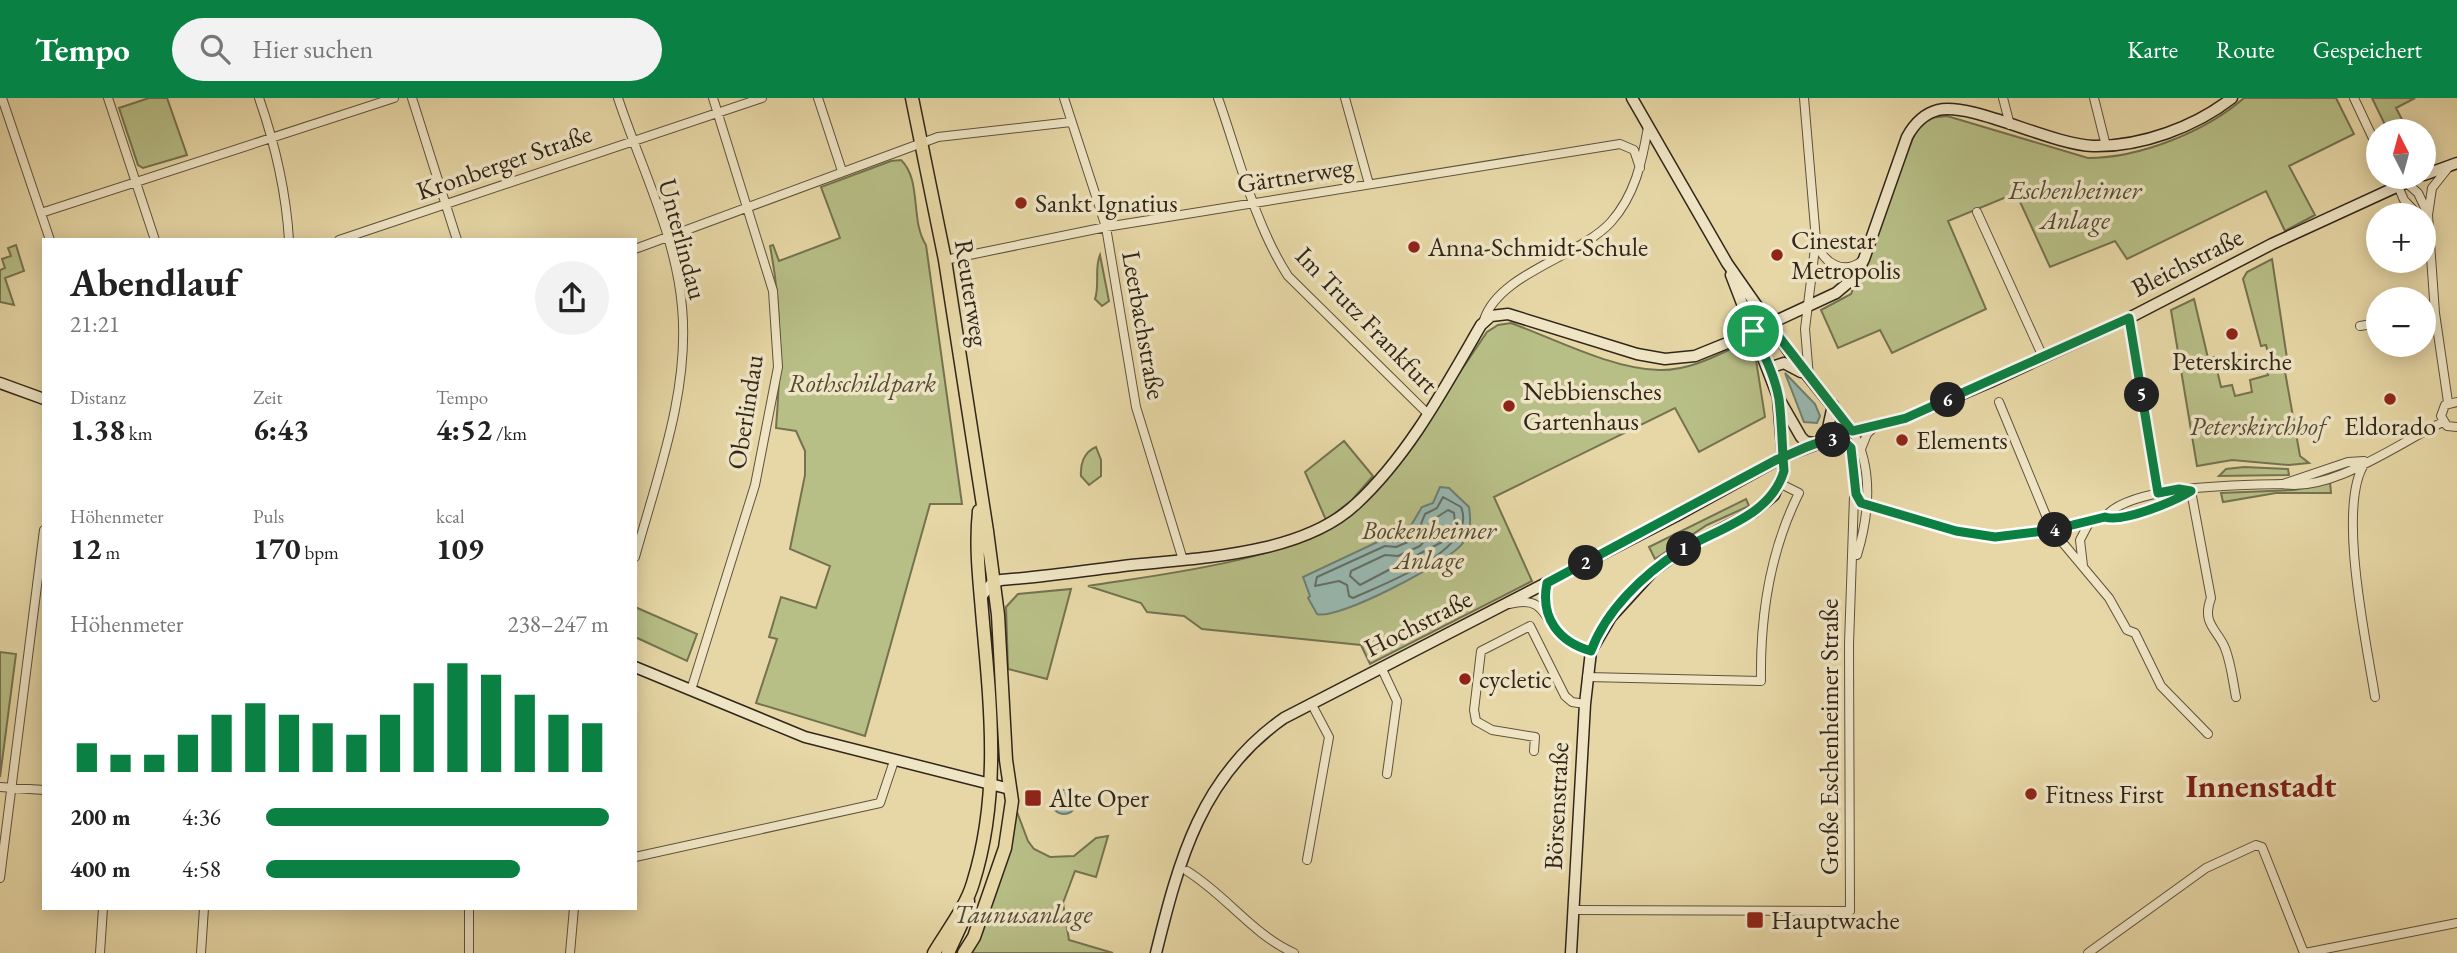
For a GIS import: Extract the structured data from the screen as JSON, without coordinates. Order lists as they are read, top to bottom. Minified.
{"streets":{"main road":["Bleichstraße","Reuterweg","Hochstraße","Große Eschenheimer Straße","Börsenstraße"],"street":["Kronberger Straße","Gärtnerweg","Unterlindau","Im Trutz Frankfurt","Leerbachstraße","Oberlindau"]},"crossings":[["Kronberger Straße","Unterlindau"],["Kronberger Straße","Oberlindau"],["Gärtnerweg","Reuterweg"],["Gärtnerweg","Im Trutz Frankfurt"],["Gärtnerweg","Leerbachstraße"],["Bleichstraße","Hochstraße"],["Bleichstraße","Große Eschenheimer Straße"],["Hochstraße","Große Eschenheimer Straße"],["Große Eschenheimer Straße","Börsenstraße"]],"districts":["Innenstadt"],"parks":["Eschenheimer Anlage","Rothschildpark","Peterskirchhof","Bockenheimer Anlage","Taunusanlage"],"places":{"other":["Sankt Ignatius","Anna-Schmidt-Schule","Cinestar Metropolis","Peterskirche","Eldorado","Nebbiensches Gartenhaus","Elements","cycletic","Fitness First"],"transit":["Alte Oper","Hauptwache"]},"north":"top","page":{"header":"Tempo","search":"Hier suchen","nav":["Karte","Route","Gespeichert"],"map_buttons":["+","−"],"heading":["Abendlauf","21:21"],"stats":[["Distanz","1.38 km"],["Zeit","6:43"],["Tempo","4:52 /km"],["Höhenmeter","12 m"],["Puls","170 bpm"],["kcal","109"]],"pins":["5","6","3","4","1","2"],"chart":["Höhenmeter","238–247 m"],"list":[{"name":"200 m","note":"4:36"},{"name":"400 m","note":"4:58"}]}}
